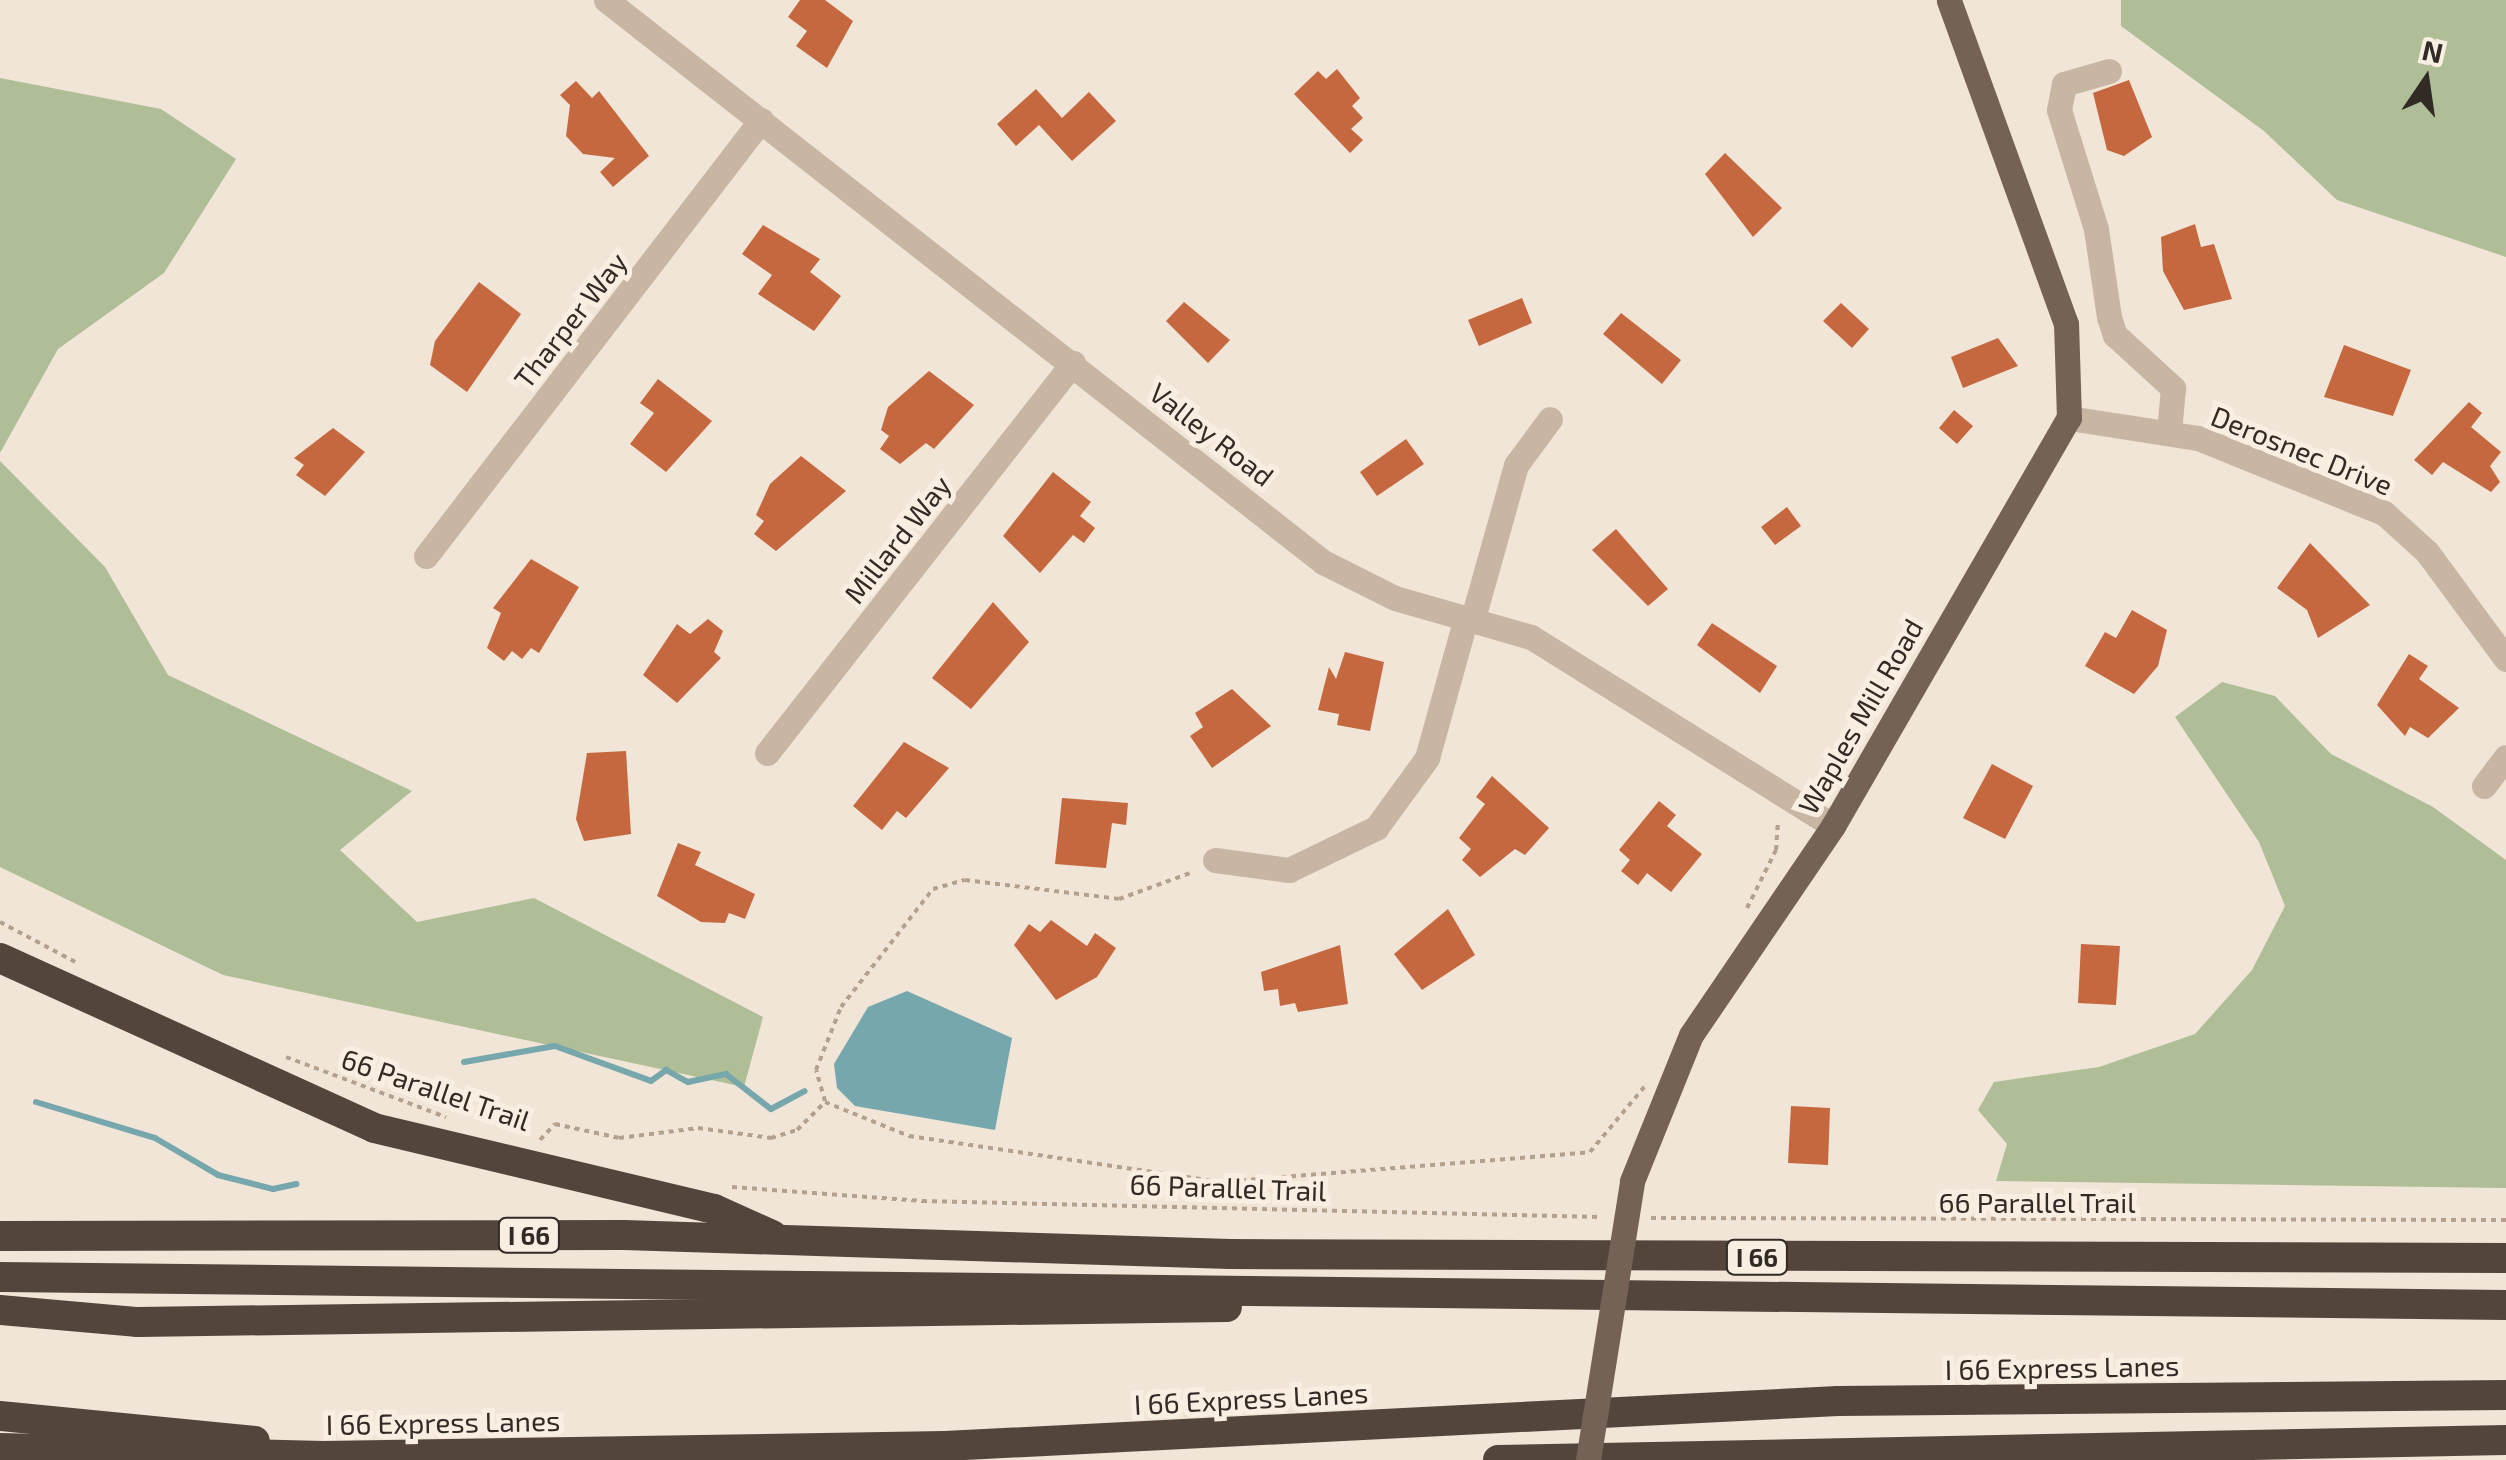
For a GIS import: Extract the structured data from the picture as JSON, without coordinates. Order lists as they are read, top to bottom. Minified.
{"streets":{"highway":["I 66","I 66 Express Lanes"],"main road":["Waples Mill Road"],"street":["Tharper Way","Valley Road","Derosnec Drive","Millard Way"],"path":["66 Parallel Trail"]},"crossings":[["Tharper Way","Valley Road"],["Valley Road","Millard Way"],["Valley Road","Waples Mill Road"],["Derosnec Drive","Waples Mill Road"]],"north":"top"}
